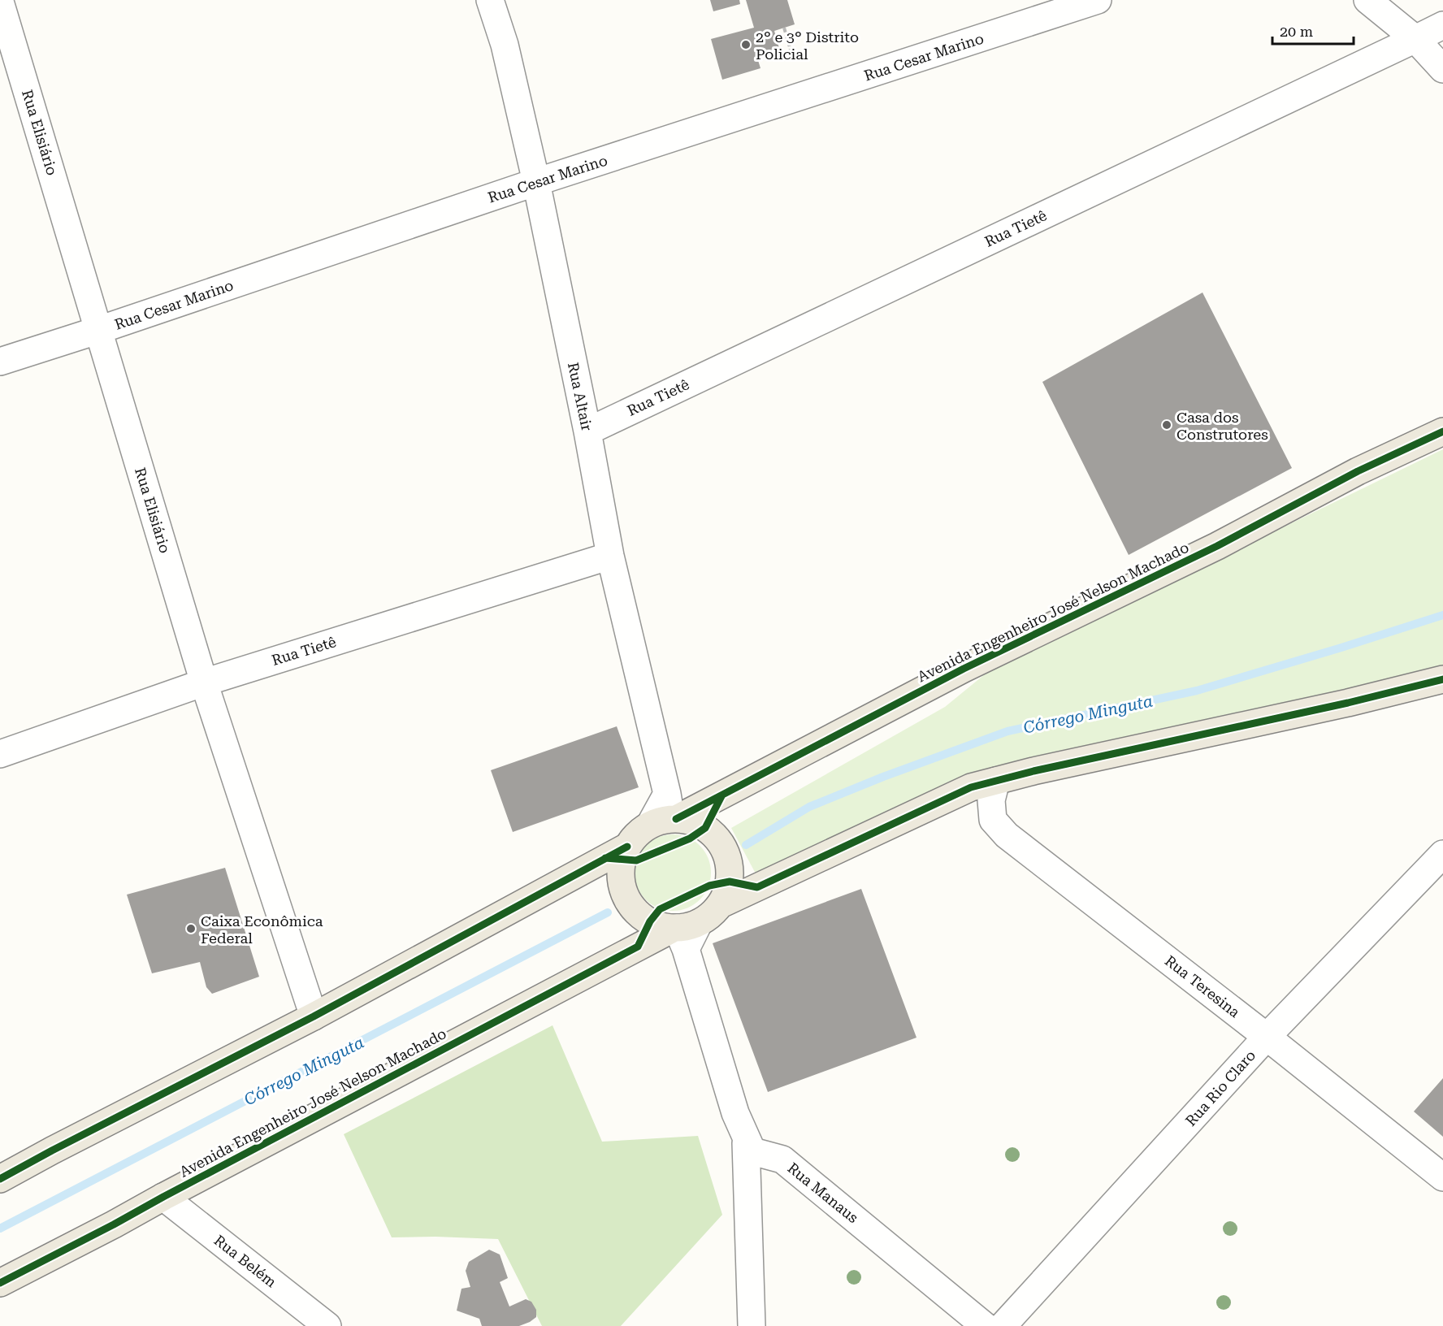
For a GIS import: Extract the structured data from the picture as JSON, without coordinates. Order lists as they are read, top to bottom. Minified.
{"streets":{"main road":["Avenida Engenheiro José Nelson Machado"],"street":["Rua Cesar Marino","Rua Elisiário","Rua Tietê","Rua Altair","Rua Teresina","Rua Rio Claro","Rua Manaus","Rua Belém"]},"crossings":[["Rua Cesar Marino","Rua Elisiário"],["Rua Cesar Marino","Rua Altair"],["Rua Elisiário","Rua Tietê"],["Rua Tietê","Rua Altair"],["Rua Altair","Avenida Engenheiro José Nelson Machado"],["Avenida Engenheiro José Nelson Machado","Rua Belém"],["Rua Teresina","Rua Rio Claro"]],"water":["Córrego Minguta"],"places":["2° e 3° Distrito Policial","Casa dos Construtores","Caixa Econômica Federal"],"scale_bar":"20 m"}
